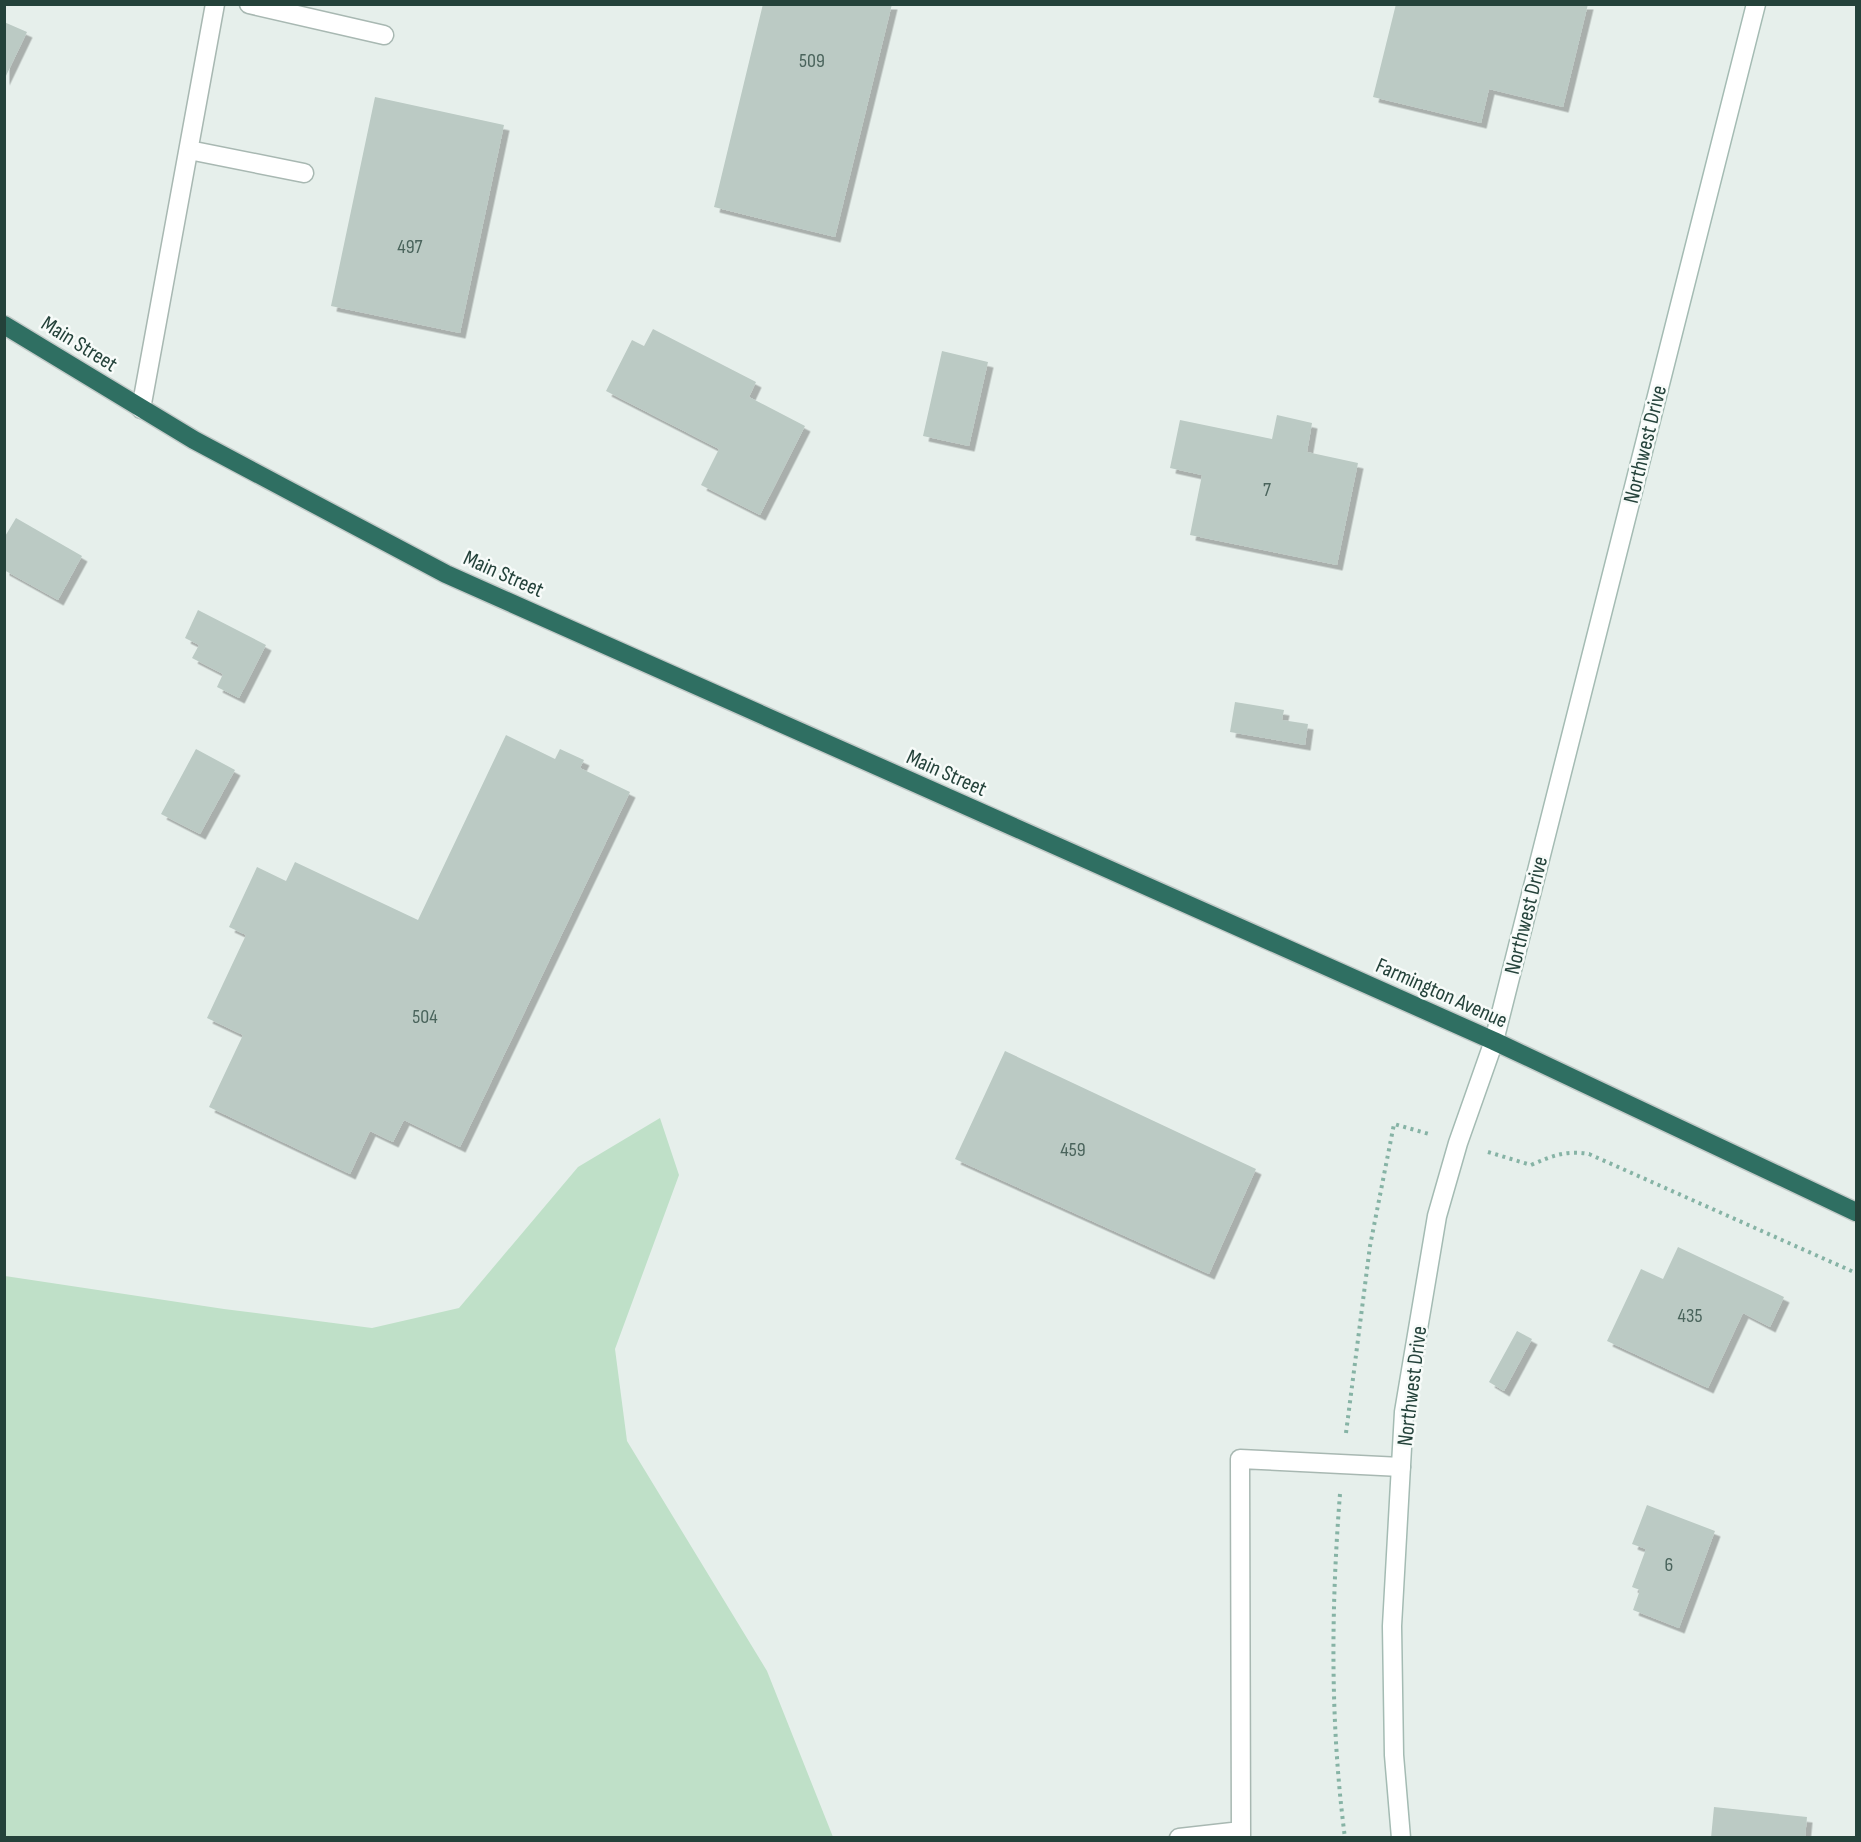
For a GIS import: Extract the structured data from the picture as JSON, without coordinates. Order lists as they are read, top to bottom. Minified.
{"streets":{"highway":["Main Street","Farmington Avenue"],"main road":["Northwest Drive"]},"crossings":[["Main Street","Farmington Avenue"],["Northwest Drive","Farmington Avenue"]],"house_numbers":["509","497","7","504","459","435","6"]}
